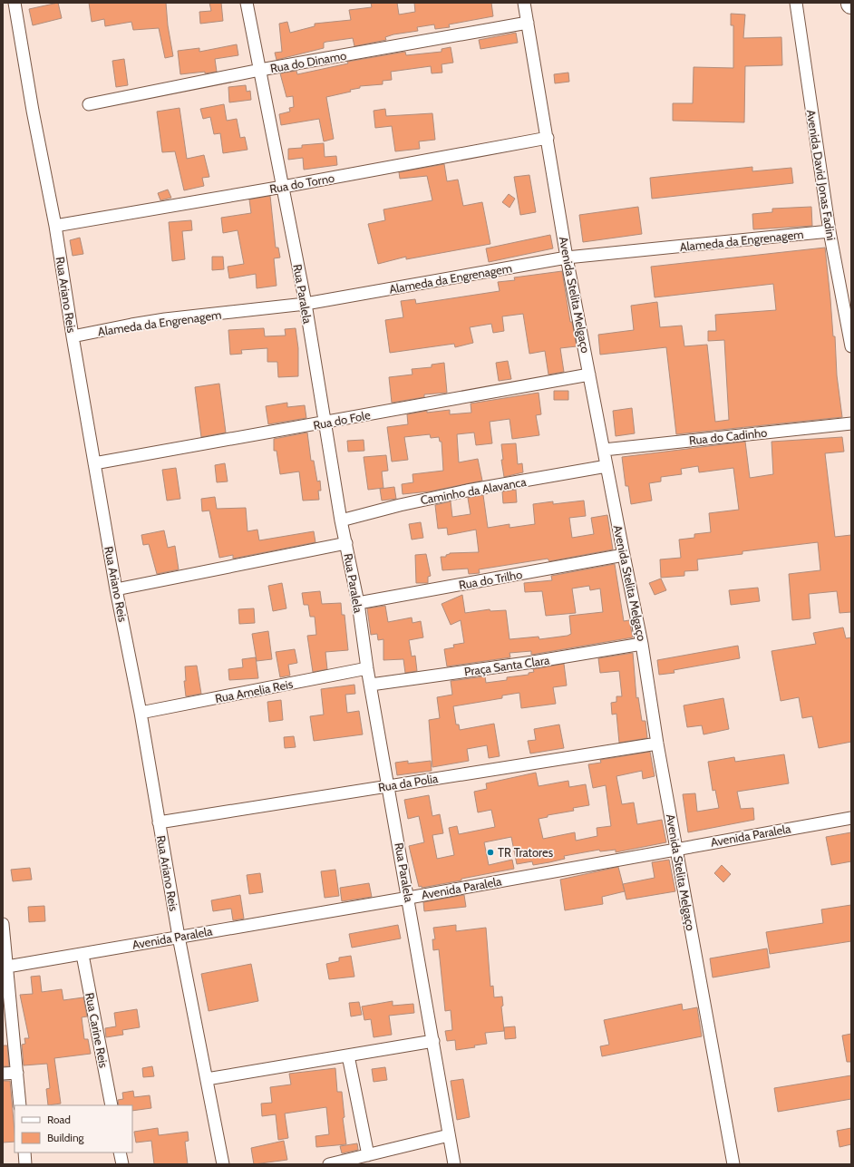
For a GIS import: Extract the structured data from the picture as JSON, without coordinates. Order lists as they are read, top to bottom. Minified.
{"streets":{"street":["Rua do Dinamo","Avenida David Jonas Fadini","Rua do Torno","Alameda da Engrenagem","Rua Paralela","Rua Ariano Reis","Avenida Stelita Melgaço","Rua do Fole","Rua do Cadinho","Caminho da Alavanca","Rua do Trilho","Praça Santa Clara","Rua Amelia Reis","Rua da Polia","Avenida Paralela","Rua Carine Reis"]},"crossings":[["Rua do Dinamo","Rua Paralela"],["Rua do Dinamo","Avenida Stelita Melgaço"],["Avenida David Jonas Fadini","Alameda da Engrenagem"],["Rua do Torno","Rua Paralela"],["Rua do Torno","Rua Ariano Reis"],["Rua do Torno","Avenida Stelita Melgaço"],["Alameda da Engrenagem","Rua Paralela"],["Alameda da Engrenagem","Rua Ariano Reis"],["Alameda da Engrenagem","Avenida Stelita Melgaço"],["Rua Paralela","Rua do Fole"],["Rua Paralela","Caminho da Alavanca"],["Rua Paralela","Rua do Trilho"],["Rua Paralela","Praça Santa Clara"],["Rua Paralela","Rua Amelia Reis"],["Rua Paralela","Rua da Polia"],["Rua Paralela","Avenida Paralela"],["Rua Ariano Reis","Rua do Fole"],["Rua Ariano Reis","Rua Amelia Reis"],["Rua Ariano Reis","Rua da Polia"],["Rua Ariano Reis","Avenida Paralela"],["Avenida Stelita Melgaço","Rua do Fole"],["Avenida Stelita Melgaço","Rua do Cadinho"],["Avenida Stelita Melgaço","Caminho da Alavanca"],["Avenida Stelita Melgaço","Rua do Trilho"],["Avenida Stelita Melgaço","Praça Santa Clara"],["Avenida Stelita Melgaço","Rua da Polia"],["Avenida Stelita Melgaço","Avenida Paralela"],["Avenida Paralela","Rua Carine Reis"]],"places":["TR Tratores"],"legend":["Road","Building"]}
